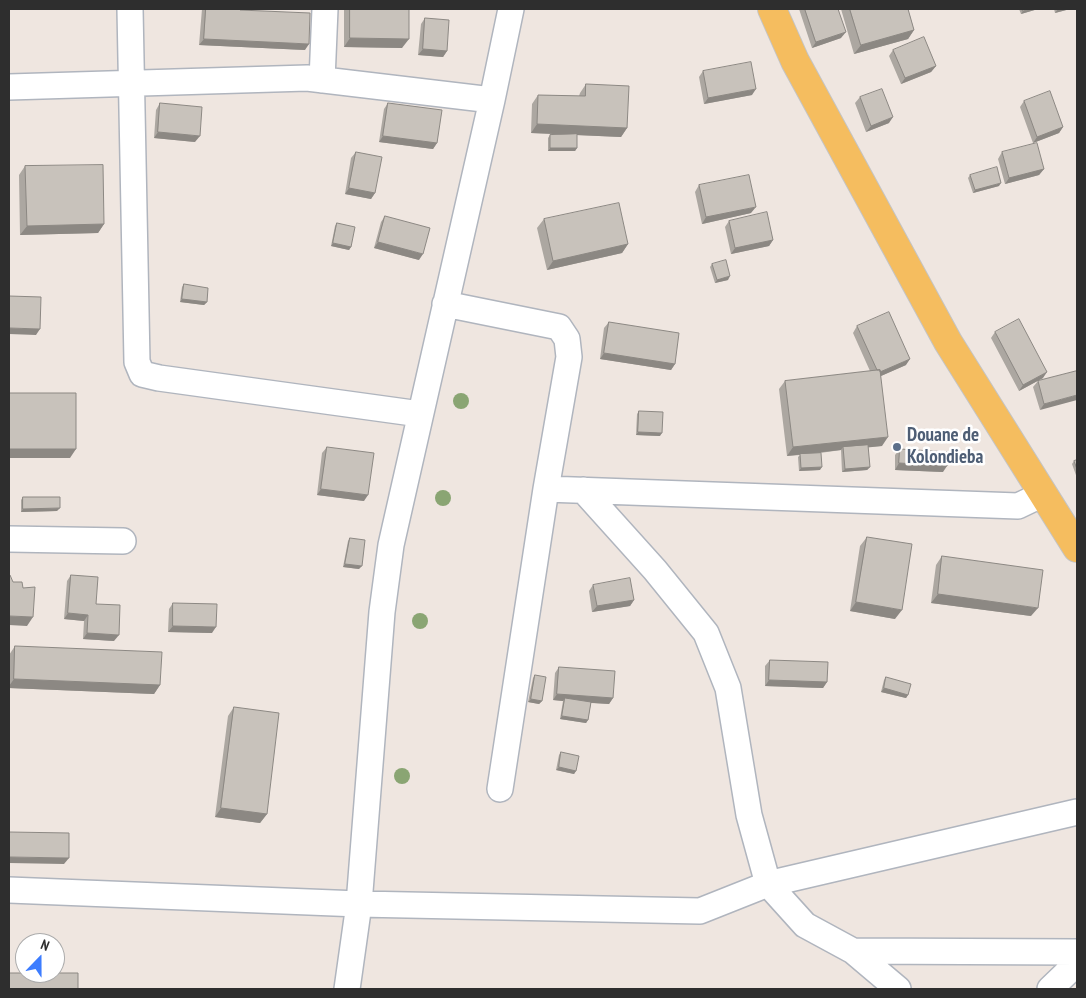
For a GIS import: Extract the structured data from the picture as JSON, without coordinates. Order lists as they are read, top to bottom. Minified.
{"places":["Douane de Kolondieba"],"north":"top"}
